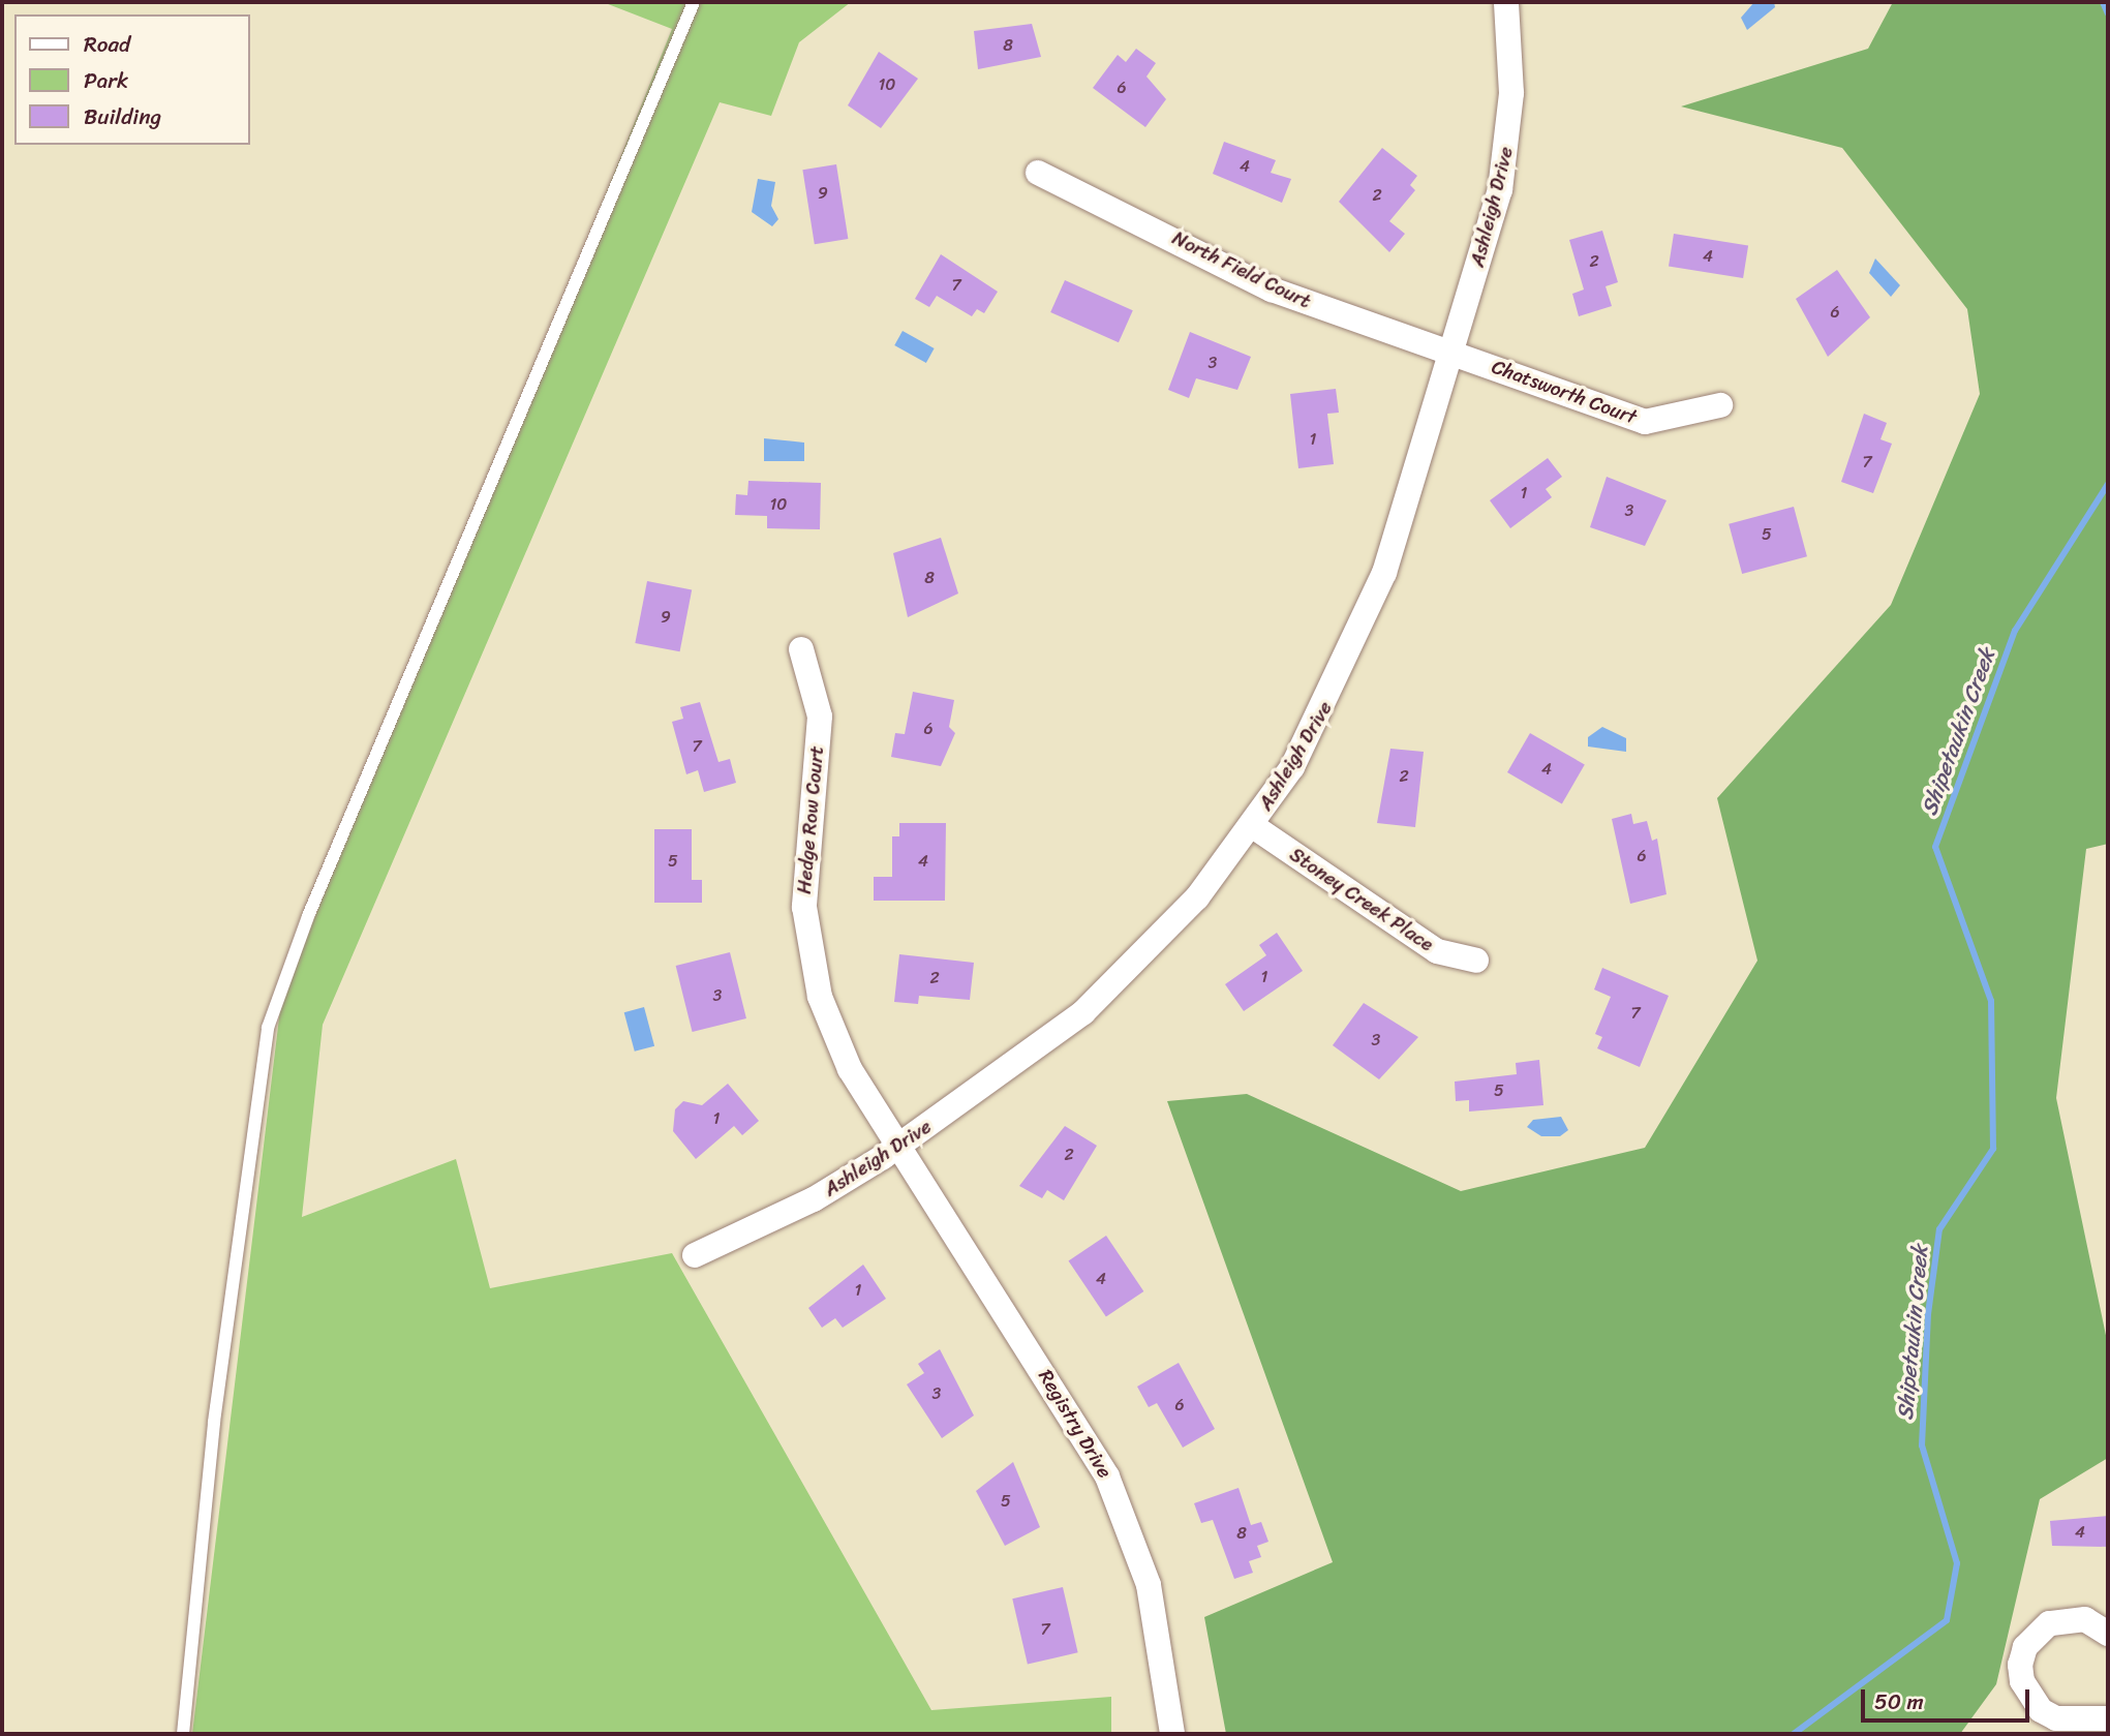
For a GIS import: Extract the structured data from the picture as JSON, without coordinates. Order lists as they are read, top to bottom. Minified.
{"streets":{"street":["Ashleigh Drive","North Field Court","Chatsworth Court","Hedge Row Court","Stoney Creek Place","Registry Drive"]},"crossings":[["Ashleigh Drive","North Field Court"],["Ashleigh Drive","Chatsworth Court"],["Ashleigh Drive","Hedge Row Court"],["Ashleigh Drive","Stoney Creek Place"],["Ashleigh Drive","Registry Drive"],["North Field Court","Chatsworth Court"],["Hedge Row Court","Registry Drive"]],"water":["Shipetaukin Creek"],"house_numbers":["8","10","6","4","9","2","4","2","7","6","3","1","7","1","10","3","5","8","9","6","7","4","2","6","5","4","1","2","3","7","3","5","1","2","4","1","3","6","5","4","8","7"],"legend":["Road","Park","Building"],"scale_bar":"50 m"}
